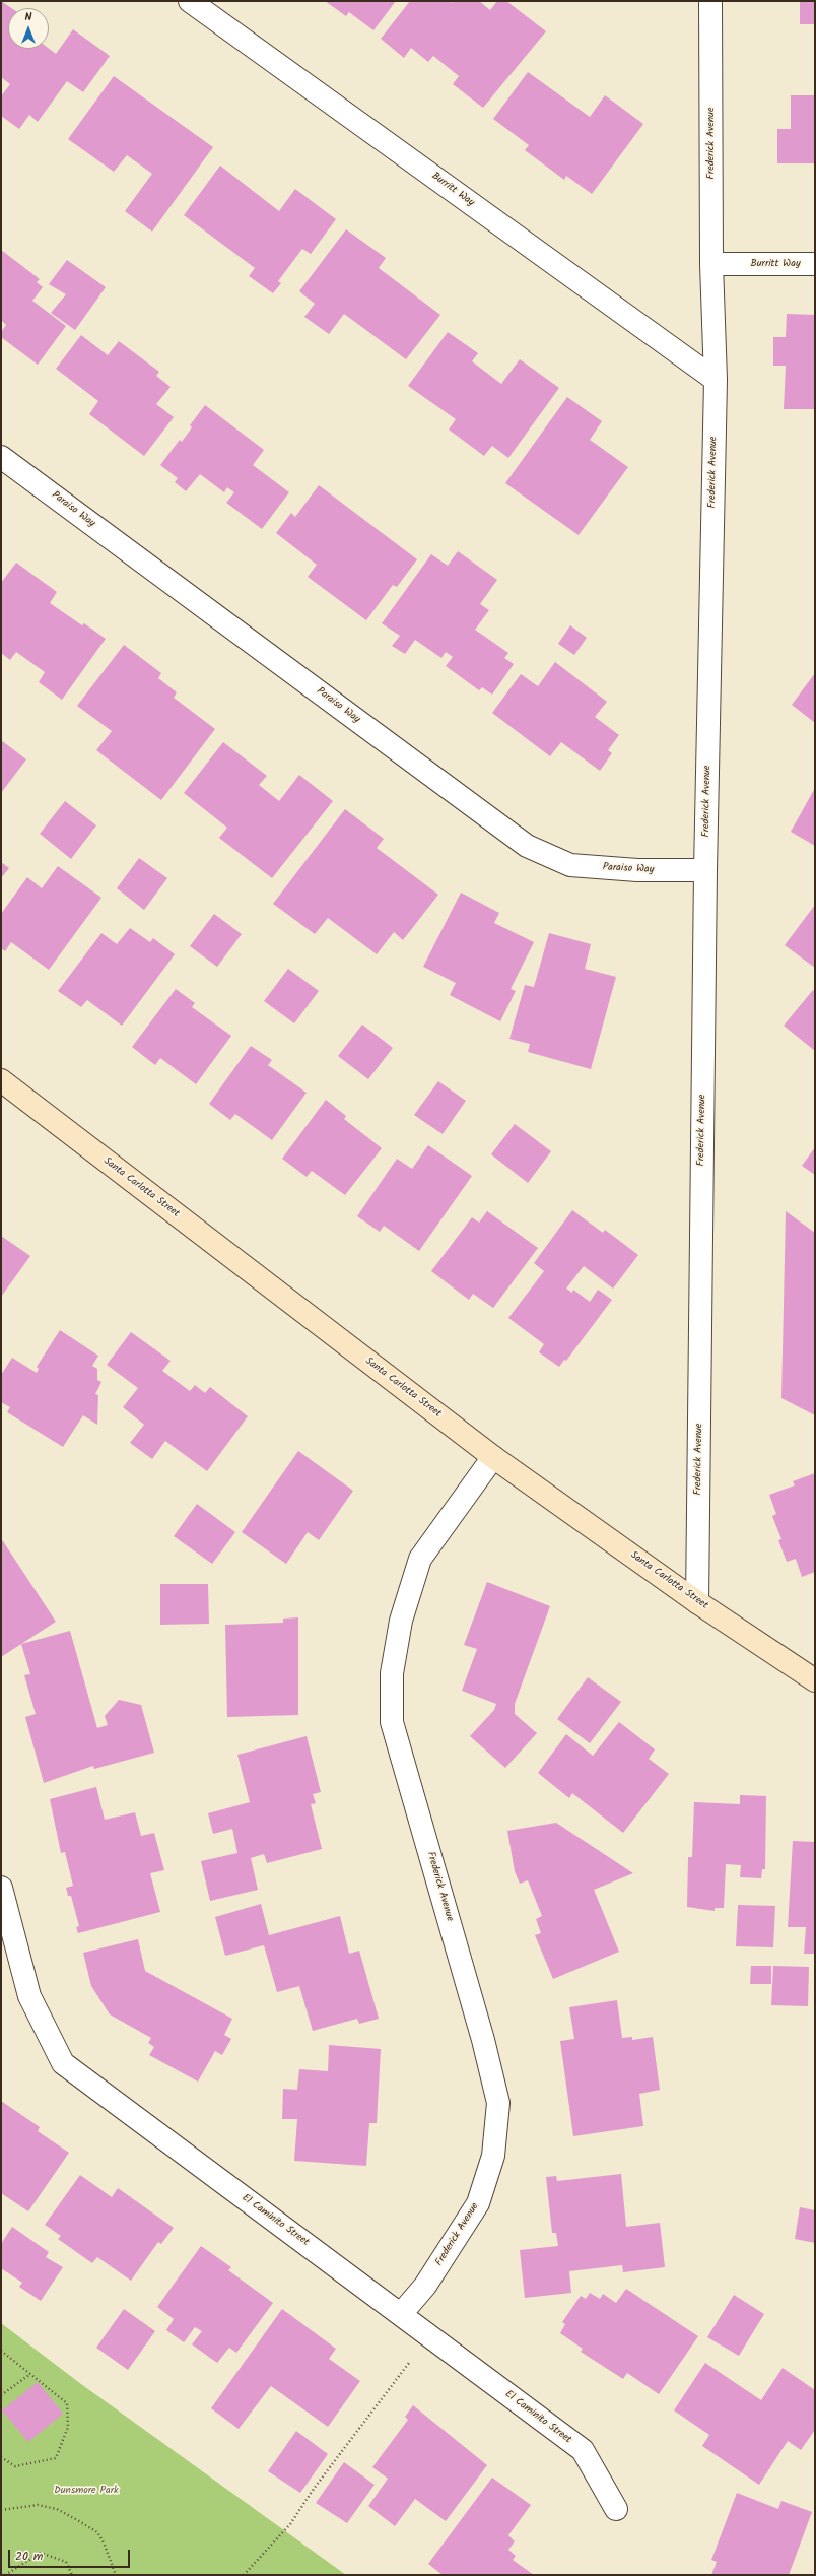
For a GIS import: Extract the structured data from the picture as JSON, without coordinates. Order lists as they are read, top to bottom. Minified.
{"streets":{"street":["Frederick Avenue","Burritt Way","Paraiso Way","Santa Carlotta Street","El Caminito Street"]},"crossings":[["Frederick Avenue","Burritt Way"],["Frederick Avenue","Paraiso Way"],["Frederick Avenue","Santa Carlotta Street"],["Frederick Avenue","El Caminito Street"]],"parks":["Dunsmore Park"],"scale_bar":"20 m","north":"top"}
